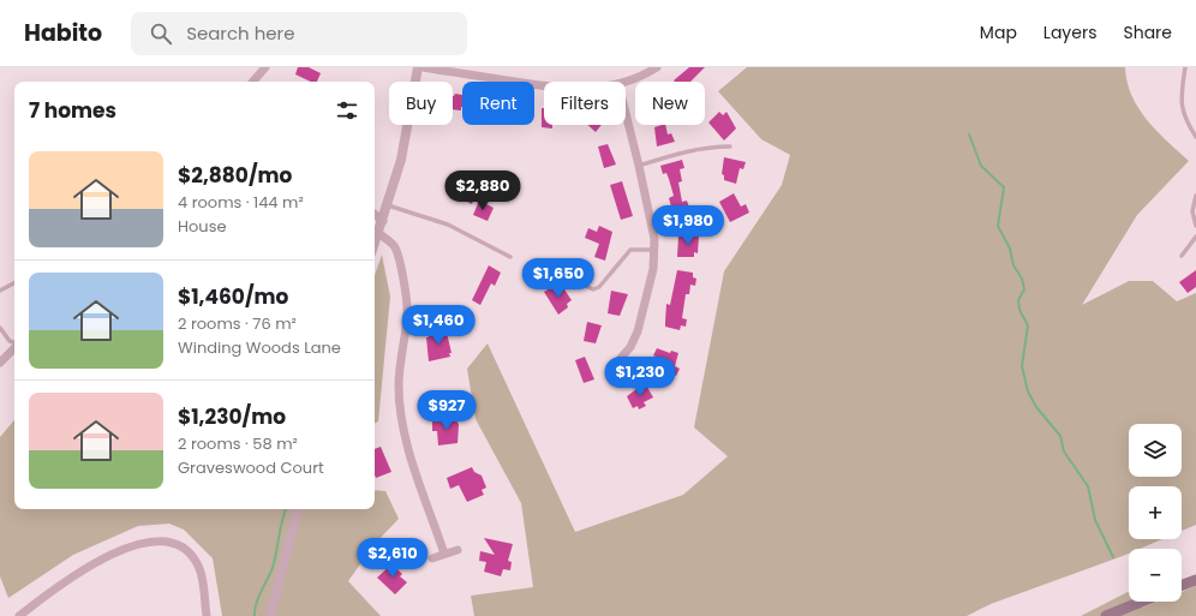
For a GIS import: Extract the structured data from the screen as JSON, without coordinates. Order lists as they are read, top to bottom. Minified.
{"page":{"header":"Habito","search":"Search here","nav":["Map","Layers","Share"],"chip":["Buy","Rent","Filters","New"],"heading":"7 homes","list":[{"name":"$2,880/mo","note":"4 rooms · 144 m² · House"},{"name":"$1,460/mo","note":"2 rooms · 76 m² · Winding Woods Lane"},{"name":"$1,230/mo","note":"2 rooms · 58 m² · Graveswood Court"}],"price":["$2,880","$1,980","$1,650","$1,460","$1,230","$927","$2,610"],"map_buttons":["+","−"]}}
